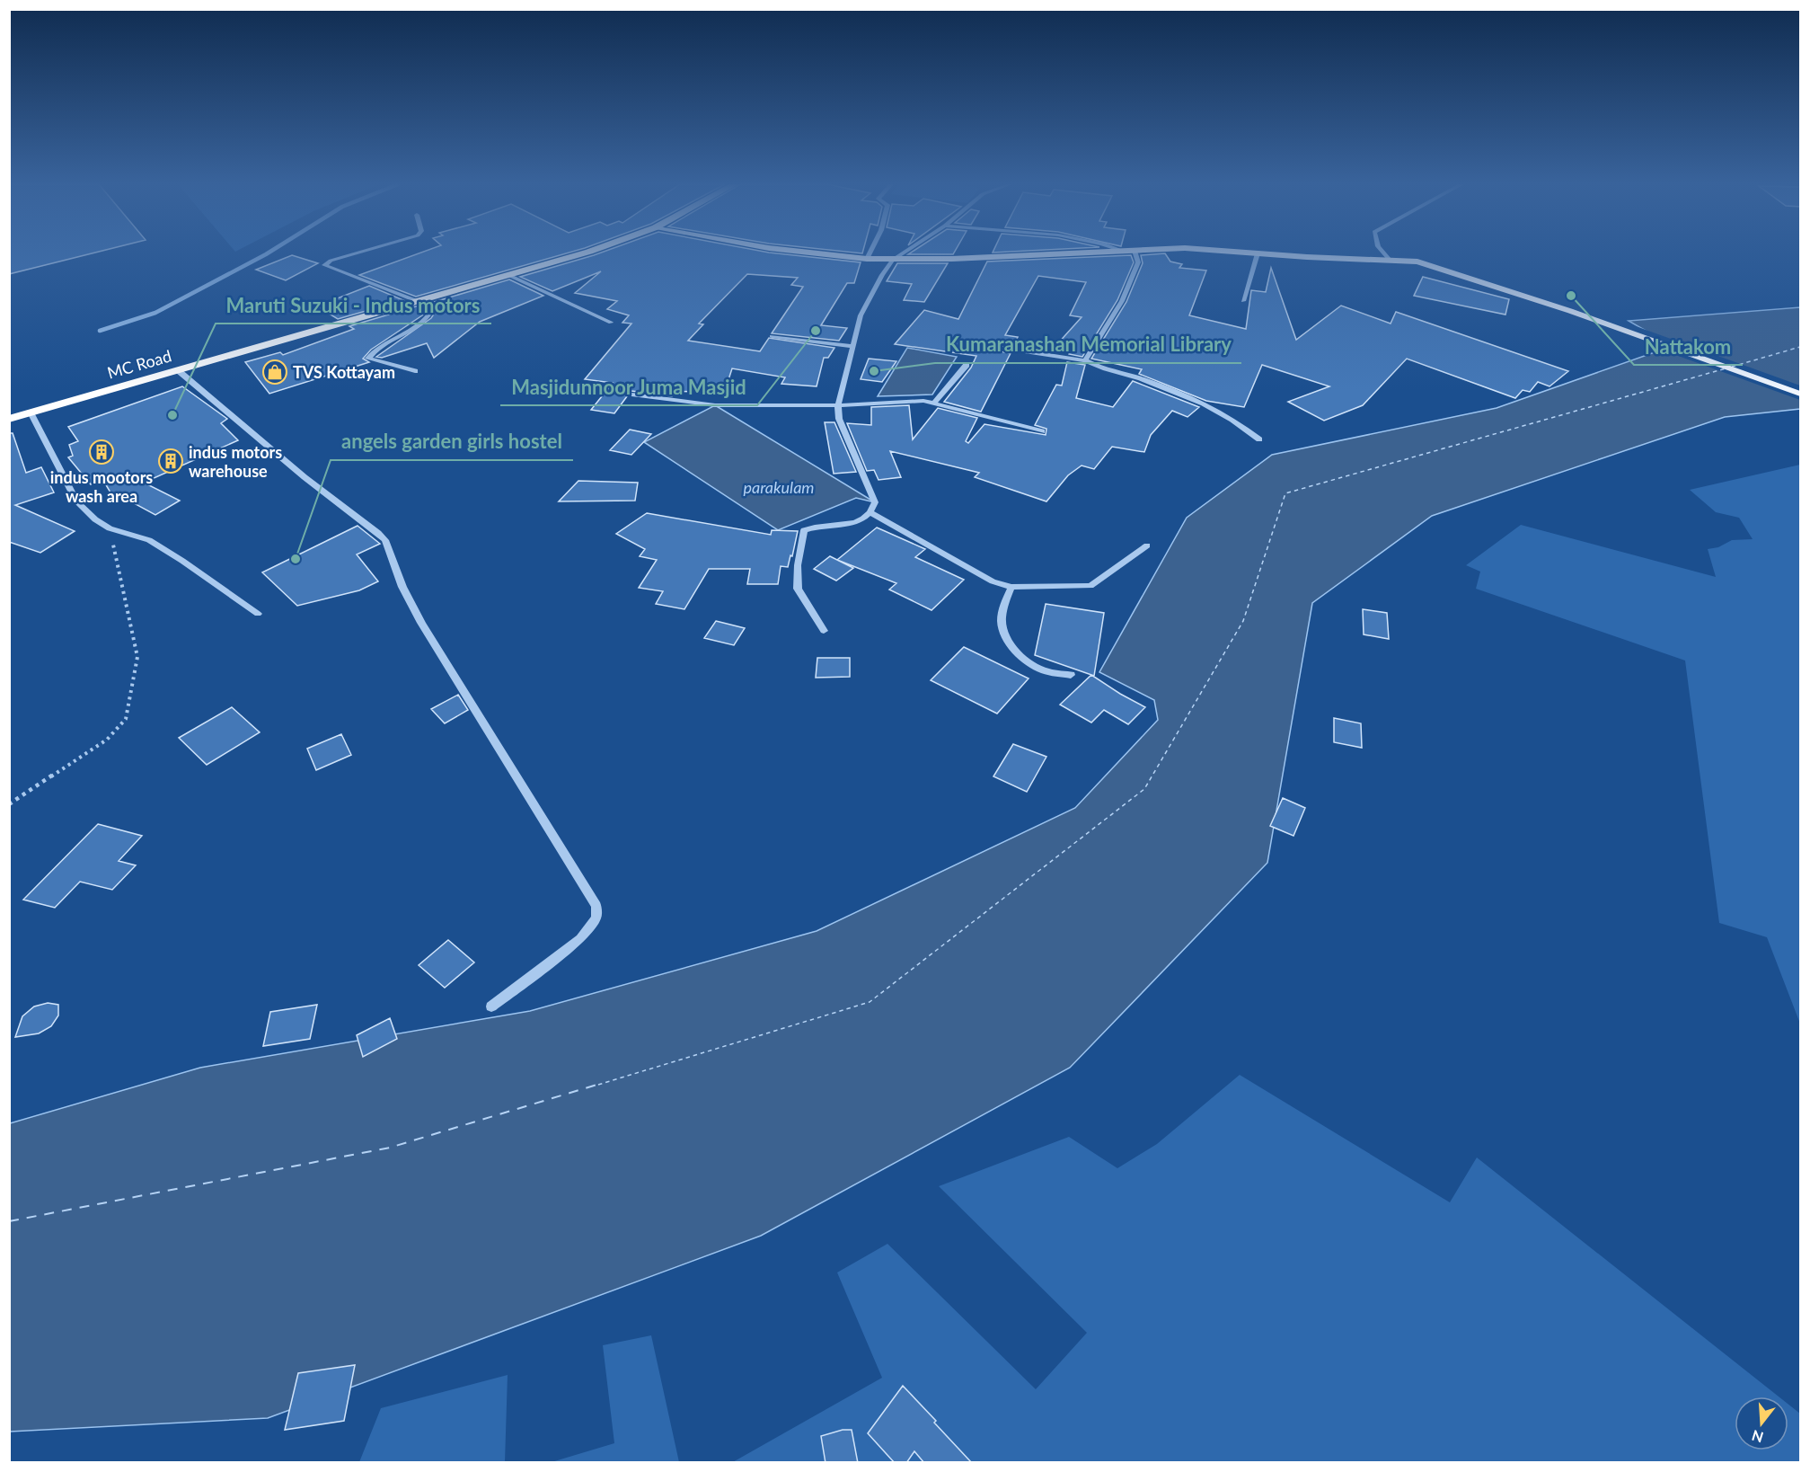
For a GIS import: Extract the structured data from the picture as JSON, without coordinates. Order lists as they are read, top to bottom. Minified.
{"streets":{"highway":["MC Road"]},"water":["parakulam"],"places":{"other":["Nattakom","Masjidunnoor Juma Masjid","Kumaranashan Memorial Library","Maruti Suzuki - Indus motors","angels garden girls hostel"],"shop":["TVS Kottayam"],"building":["indus mootors wash area","indus motors warehouse"]},"north":"bottom"}
